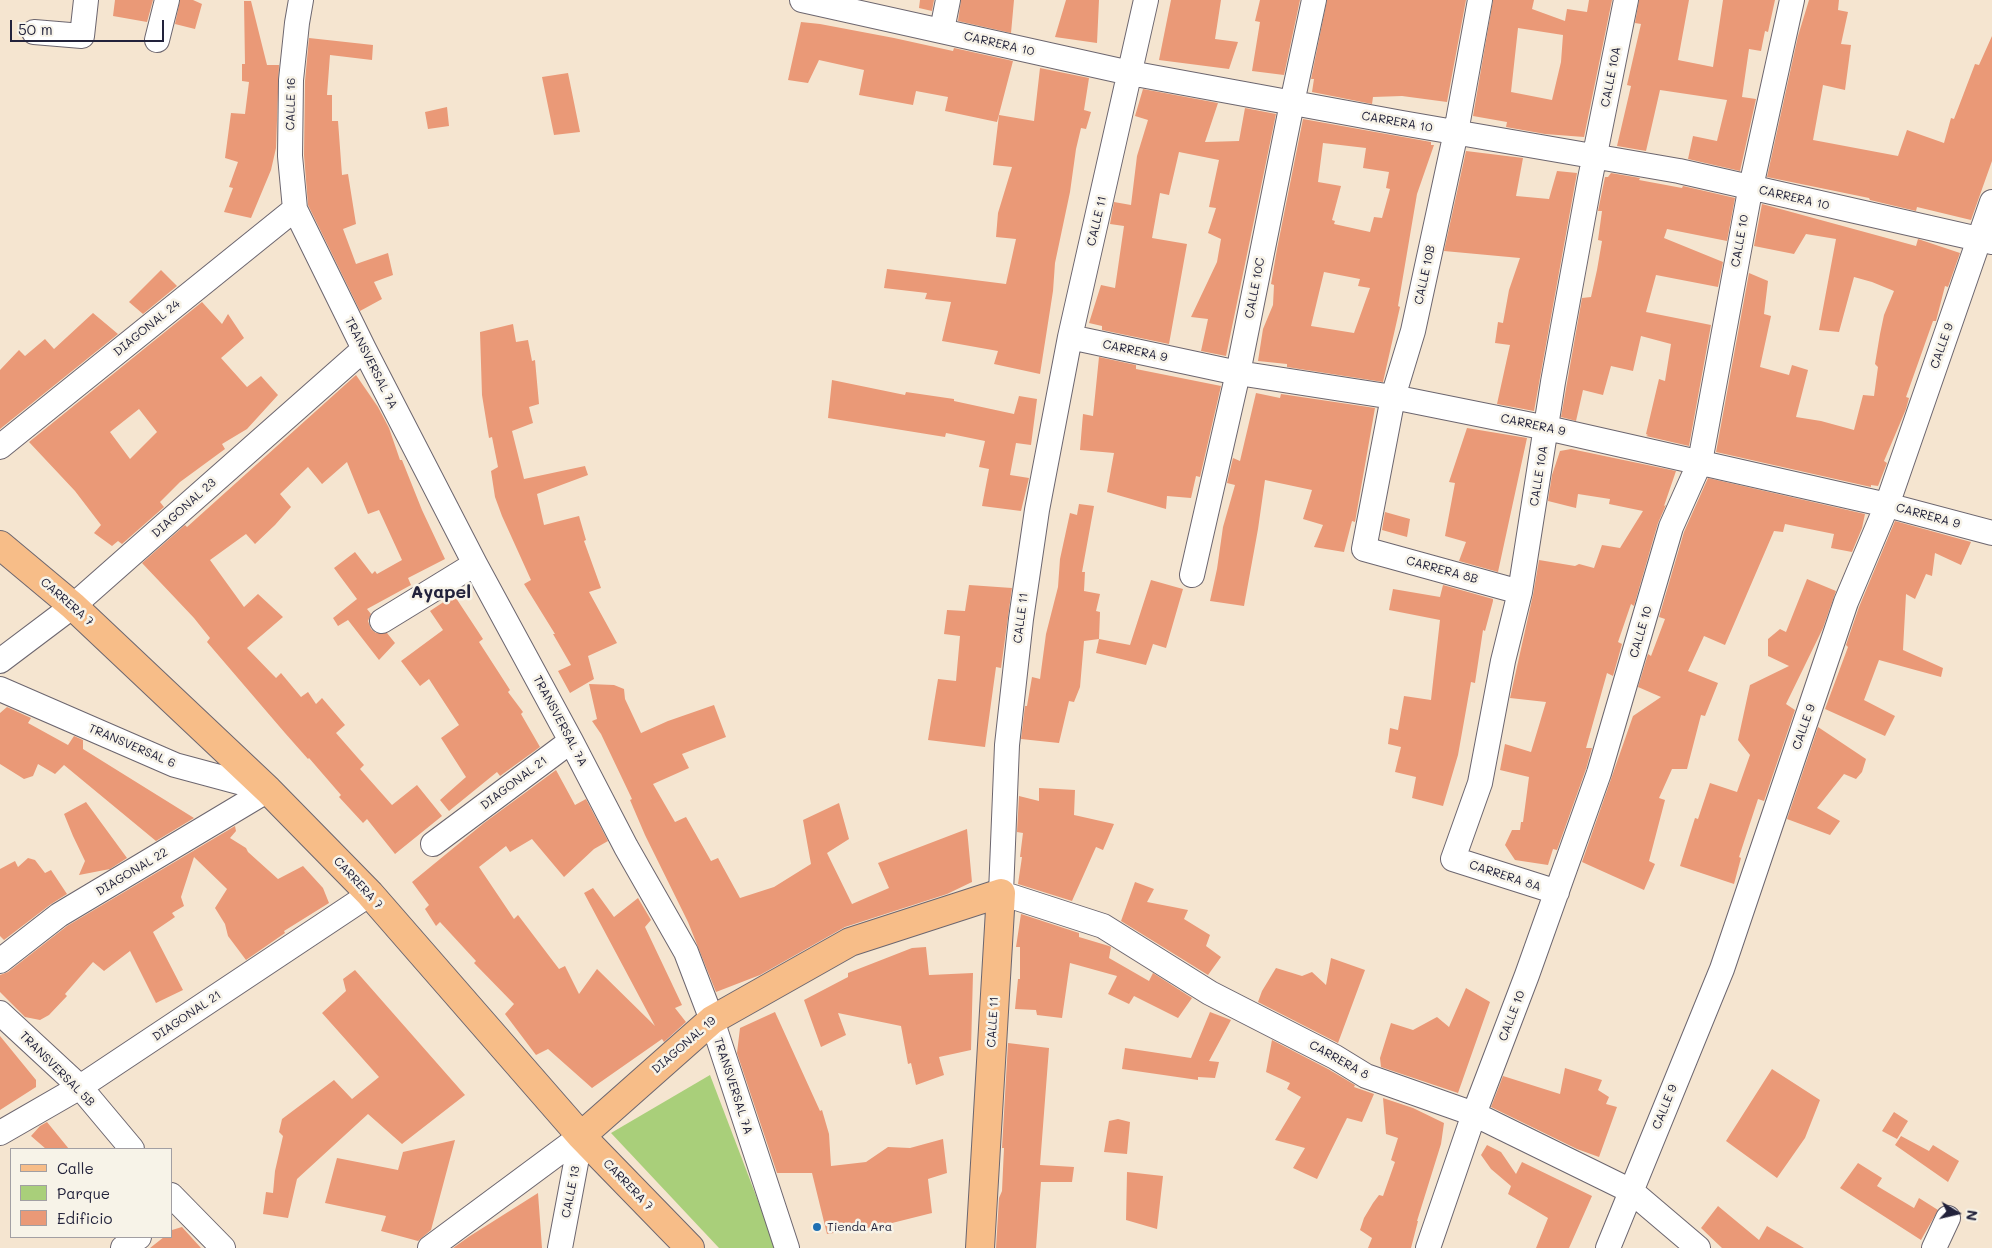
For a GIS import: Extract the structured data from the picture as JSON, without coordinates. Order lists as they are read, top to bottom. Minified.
{"streets":{"main road":["CALLE 11","CARRERA 7","DIAGONAL 19"],"street":["CARRERA 10","CALLE 10A","CALLE 16","CALLE 10","CALLE 10B","CALLE 10C","DIAGONAL 24","CALLE 9","CARRERA 9","TRANSVERSAL 7A","DIAGONAL 23","CARRERA 8B","TRANSVERSAL 6","DIAGONAL 21","DIAGONAL 22","CARRERA 8A","CARRERA 8","TRANSVERSAL 5B","CALLE 13"]},"crossings":[["CARRERA 10","CALLE 10A"],["CARRERA 10","CALLE 11"],["CARRERA 10","CALLE 10"],["CARRERA 10","CALLE 10B"],["CARRERA 10","CALLE 10C"],["CARRERA 10","CALLE 9"],["CALLE 10A","CARRERA 9"],["CALLE 10A","CARRERA 8B"],["CALLE 10A","CARRERA 8A"],["CALLE 16","DIAGONAL 24"],["CALLE 16","TRANSVERSAL 7A"],["CALLE 11","CARRERA 9"],["CALLE 11","DIAGONAL 19"],["CALLE 11","CARRERA 8"],["CALLE 10","CARRERA 9"],["CALLE 10","CARRERA 8A"],["CALLE 10","CARRERA 8"],["CALLE 10B","CARRERA 9"],["CALLE 10B","CARRERA 8B"],["CALLE 10C","CARRERA 9"],["DIAGONAL 24","TRANSVERSAL 7A"],["CALLE 9","CARRERA 9"],["CALLE 9","CARRERA 8"],["TRANSVERSAL 7A","DIAGONAL 23"],["TRANSVERSAL 7A","DIAGONAL 21"],["TRANSVERSAL 7A","DIAGONAL 19"],["DIAGONAL 23","CARRERA 7"],["CARRERA 7","TRANSVERSAL 6"],["CARRERA 7","DIAGONAL 21"],["CARRERA 7","DIAGONAL 22"],["CARRERA 7","DIAGONAL 19"],["CARRERA 7","CALLE 13"],["TRANSVERSAL 6","DIAGONAL 22"],["DIAGONAL 21","TRANSVERSAL 5B"],["DIAGONAL 19","CARRERA 8"],["DIAGONAL 19","CALLE 13"]],"districts":["Ayapel"],"places":["Tienda Ara"],"legend":["Calle","Parque","Edificio"],"scale_bar":"50 m","north":"right"}
